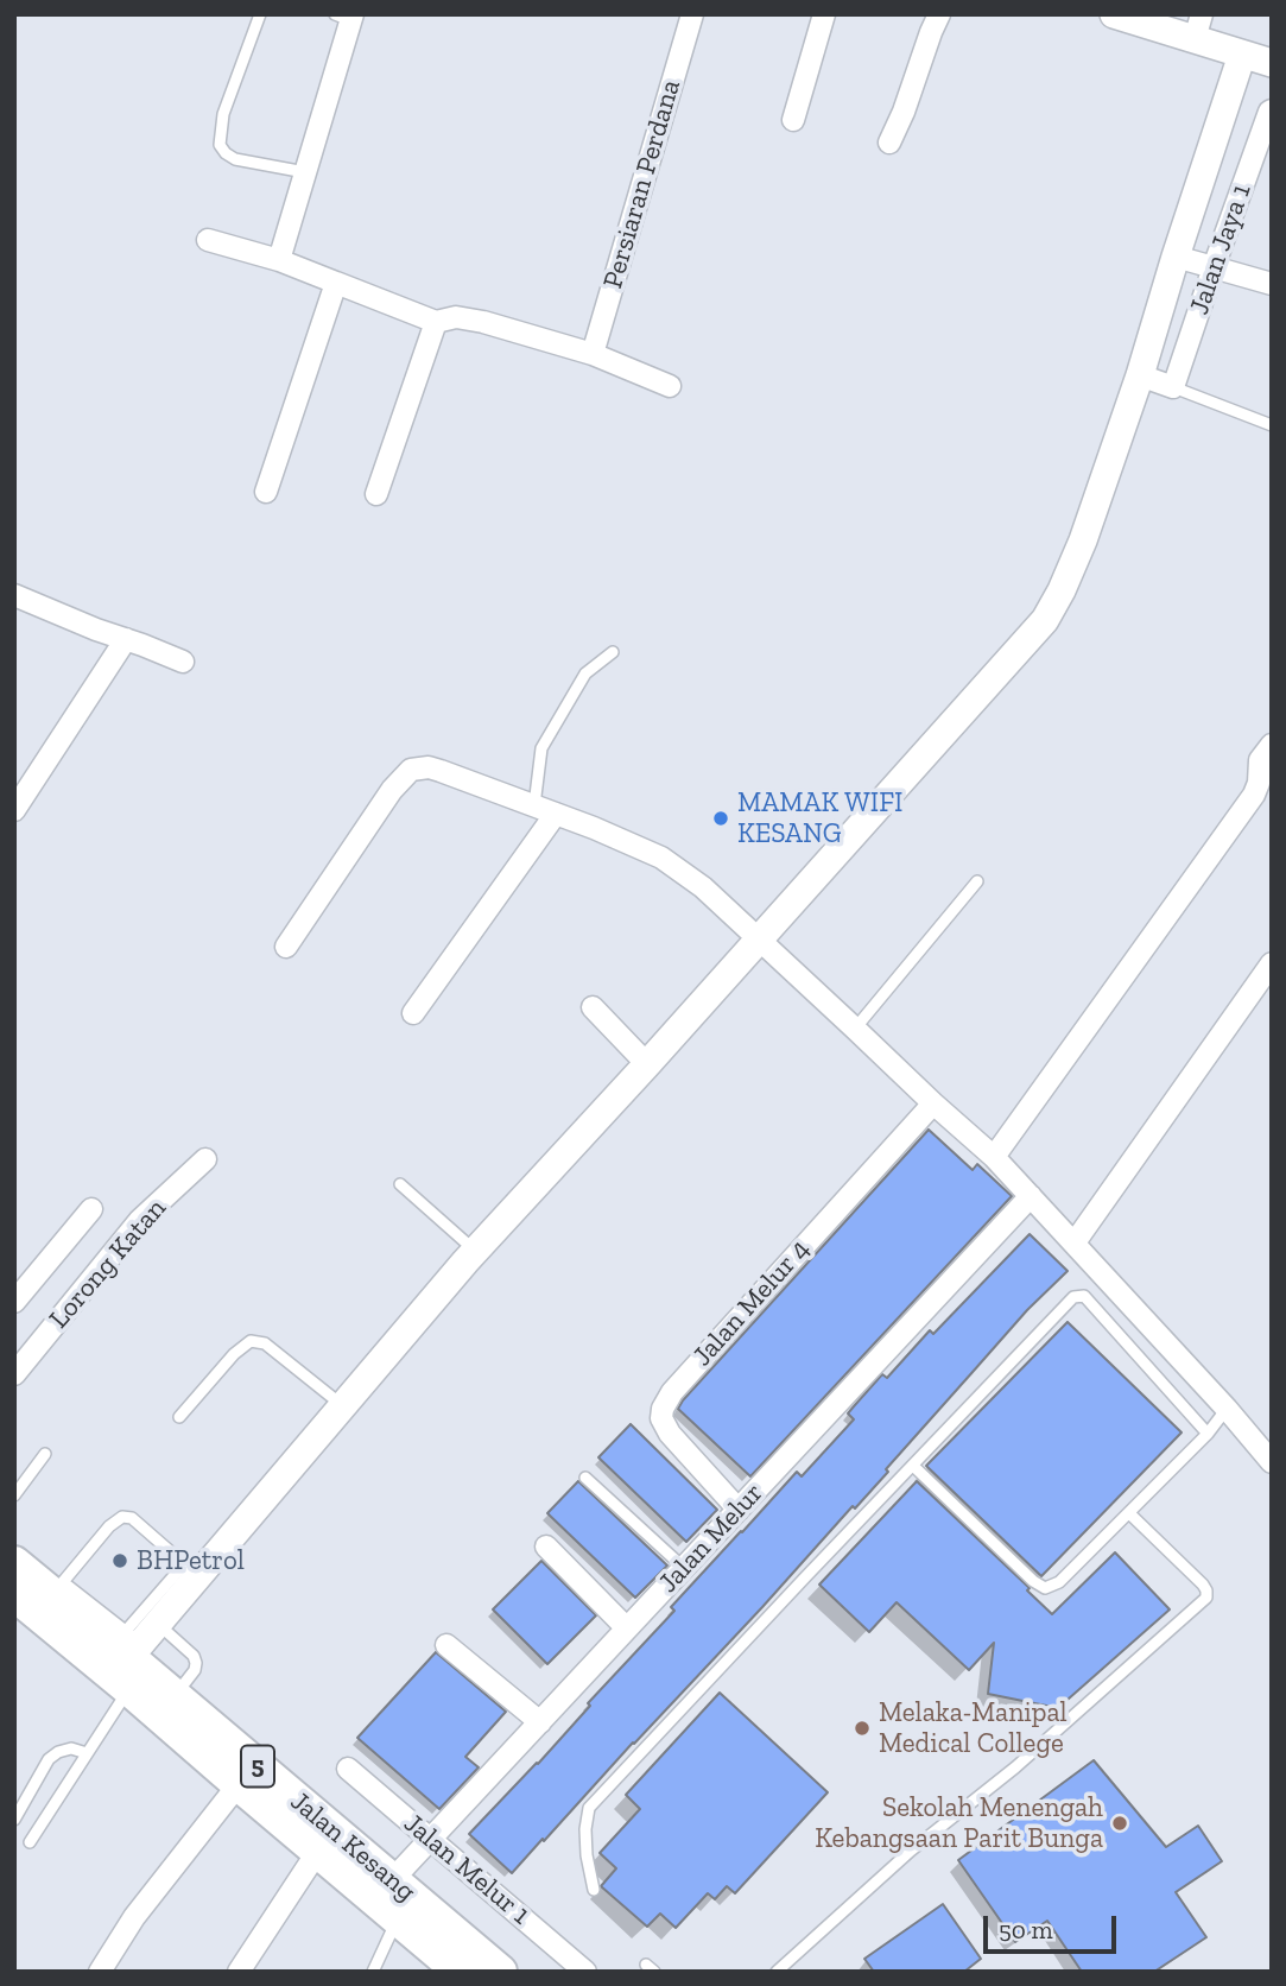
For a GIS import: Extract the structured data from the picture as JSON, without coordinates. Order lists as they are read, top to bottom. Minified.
{"streets":{"main road":["5","Jalan Kesang"],"street":["Persiaran Perdana","Jalan Jaya 1","Lorong Katan","Jalan Melur 4","Jalan Melur","Jalan Melur 1"]},"crossings":[["Jalan Melur 4","Jalan Melur"],["Jalan Melur","Jalan Kesang"],["Jalan Melur","Jalan Melur 1"]],"places":["MAMAK WIFI KESANG","BHPetrol","Melaka-Manipal Medical College","Sekolah Menengah Kebangsaan Parit Bunga"],"scale_bar":"50 m"}
